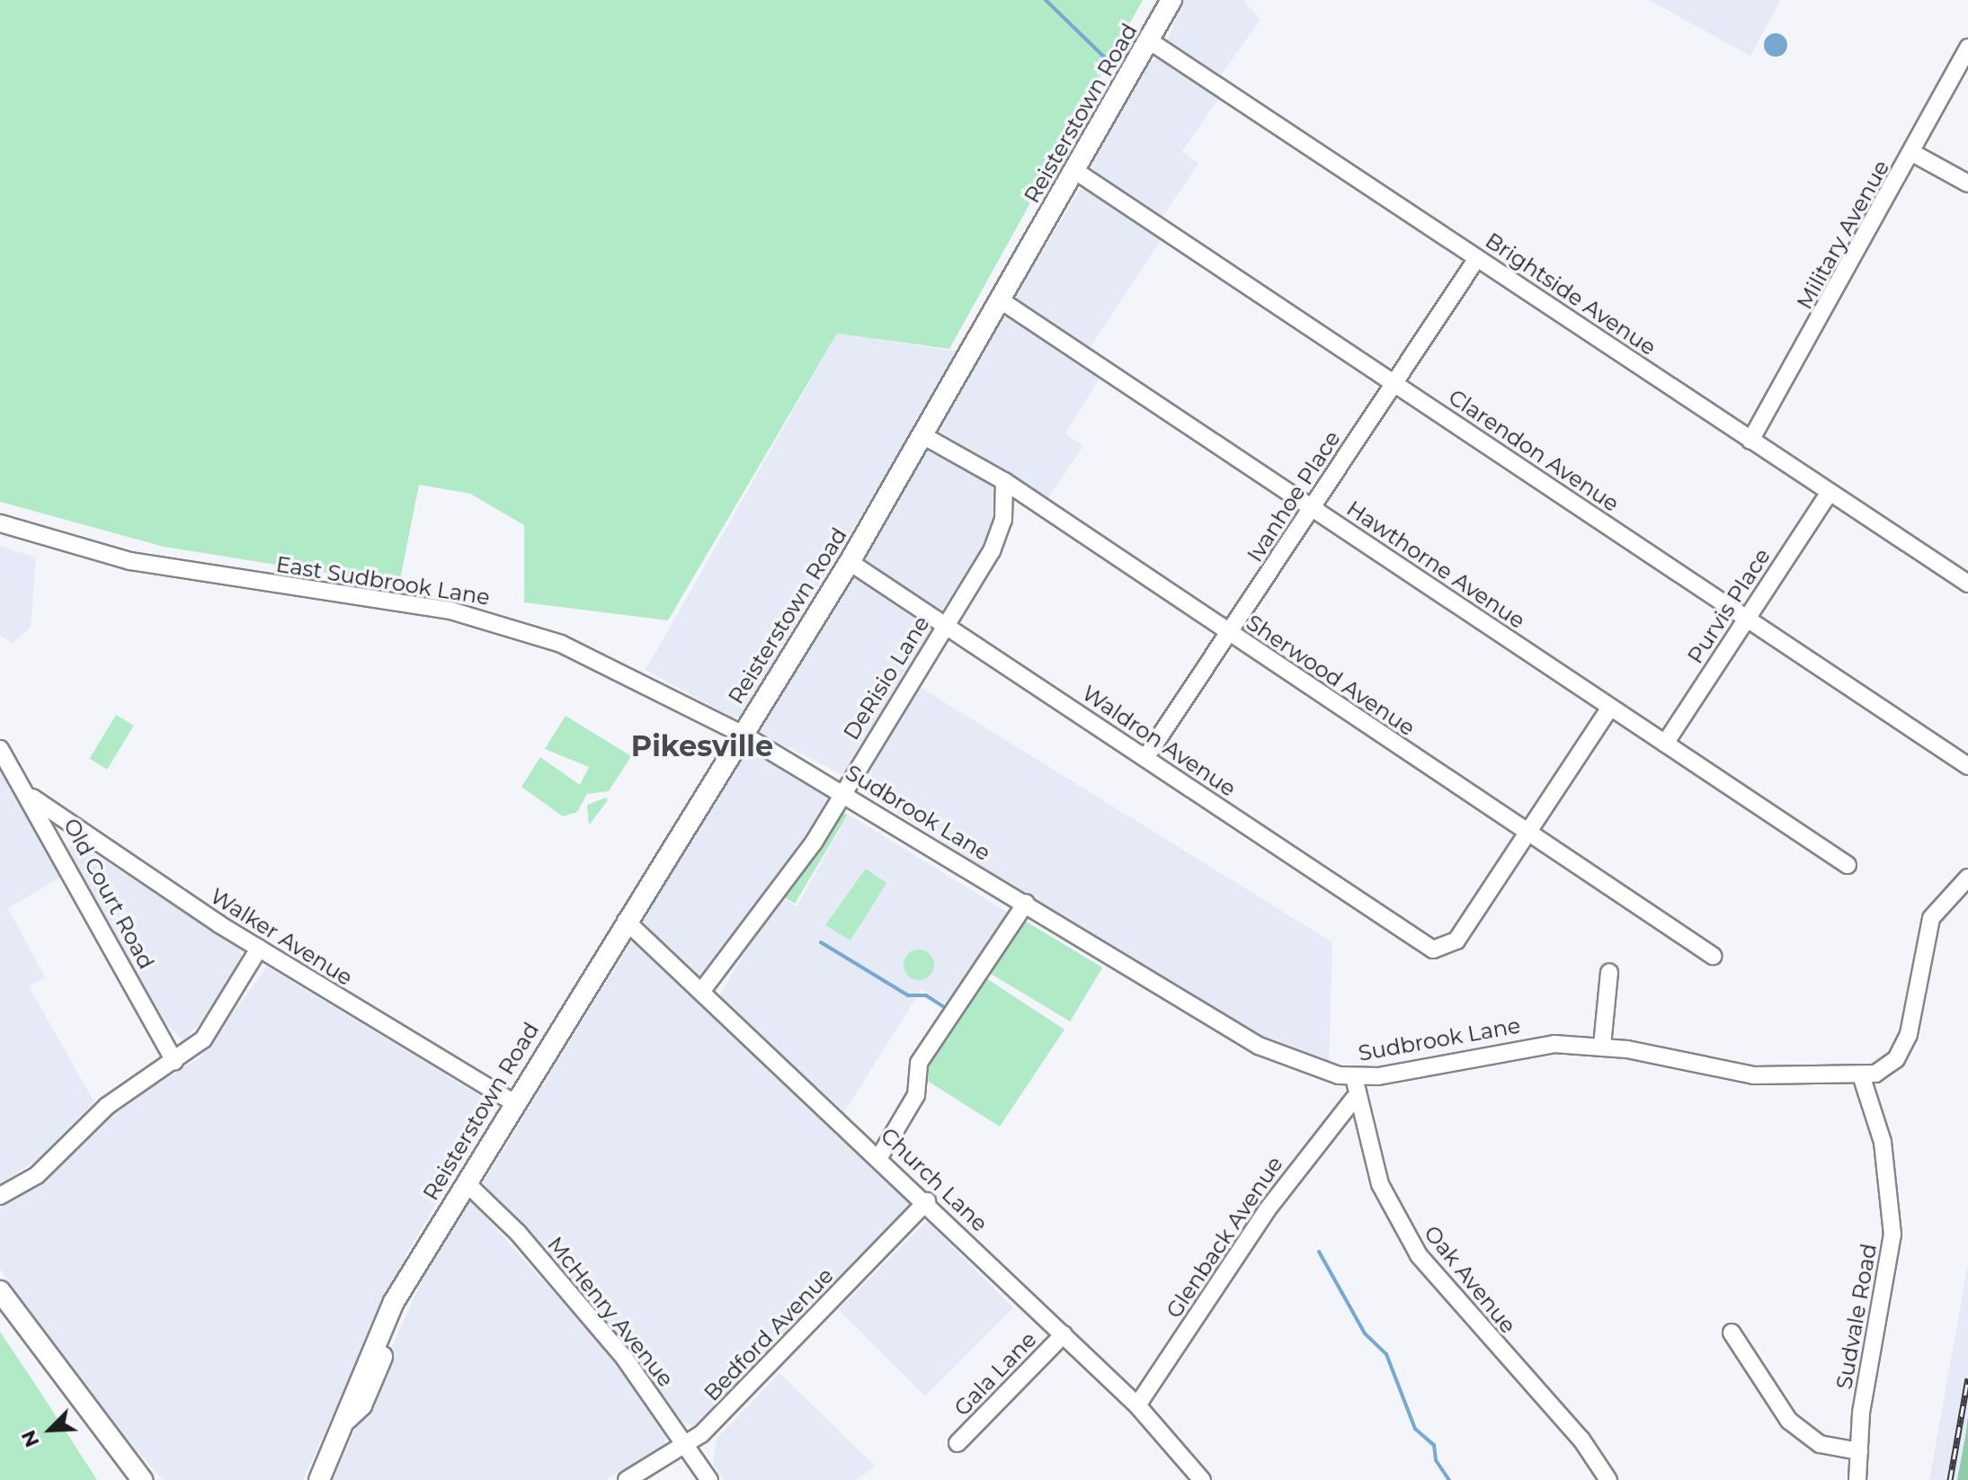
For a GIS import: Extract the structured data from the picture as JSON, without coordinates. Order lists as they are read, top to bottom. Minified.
{"streets":{"main road":["Reisterstown Road"],"street":["Military Avenue","Brightside Avenue","Clarendon Avenue","Ivanhoe Place","Hawthorne Avenue","East Sudbrook Lane","Purvis Place","Sherwood Avenue","DeRisio Lane","Waldron Avenue","Sudbrook Lane","Old Court Road","Walker Avenue","Church Lane","Glenback Avenue","Oak Avenue","McHenry Avenue","Sudvale Road","Bedford Avenue","Gala Lane"]},"crossings":[["Reisterstown Road","Brightside Avenue"],["Reisterstown Road","Clarendon Avenue"],["Reisterstown Road","Hawthorne Avenue"],["Reisterstown Road","East Sudbrook Lane"],["Reisterstown Road","Sherwood Avenue"],["Reisterstown Road","Waldron Avenue"],["Reisterstown Road","Sudbrook Lane"],["Reisterstown Road","Walker Avenue"],["Reisterstown Road","Church Lane"],["Reisterstown Road","McHenry Avenue"],["Military Avenue","Brightside Avenue"],["Brightside Avenue","Ivanhoe Place"],["Brightside Avenue","Purvis Place"],["Clarendon Avenue","Ivanhoe Place"],["Clarendon Avenue","Purvis Place"],["Ivanhoe Place","Hawthorne Avenue"],["Ivanhoe Place","Sherwood Avenue"],["Ivanhoe Place","Waldron Avenue"],["Hawthorne Avenue","Purvis Place"],["East Sudbrook Lane","Sudbrook Lane"],["Sherwood Avenue","DeRisio Lane"],["Sherwood Avenue","Waldron Avenue"],["DeRisio Lane","Waldron Avenue"],["DeRisio Lane","Sudbrook Lane"],["DeRisio Lane","Church Lane"],["Sudbrook Lane","Oak Avenue"],["Sudbrook Lane","Sudvale Road"],["Old Court Road","Walker Avenue"],["Church Lane","Glenback Avenue"],["Church Lane","Bedford Avenue"],["Church Lane","Gala Lane"],["Glenback Avenue","Oak Avenue"],["McHenry Avenue","Bedford Avenue"]],"districts":["Pikesville"],"north":"bottom left"}
